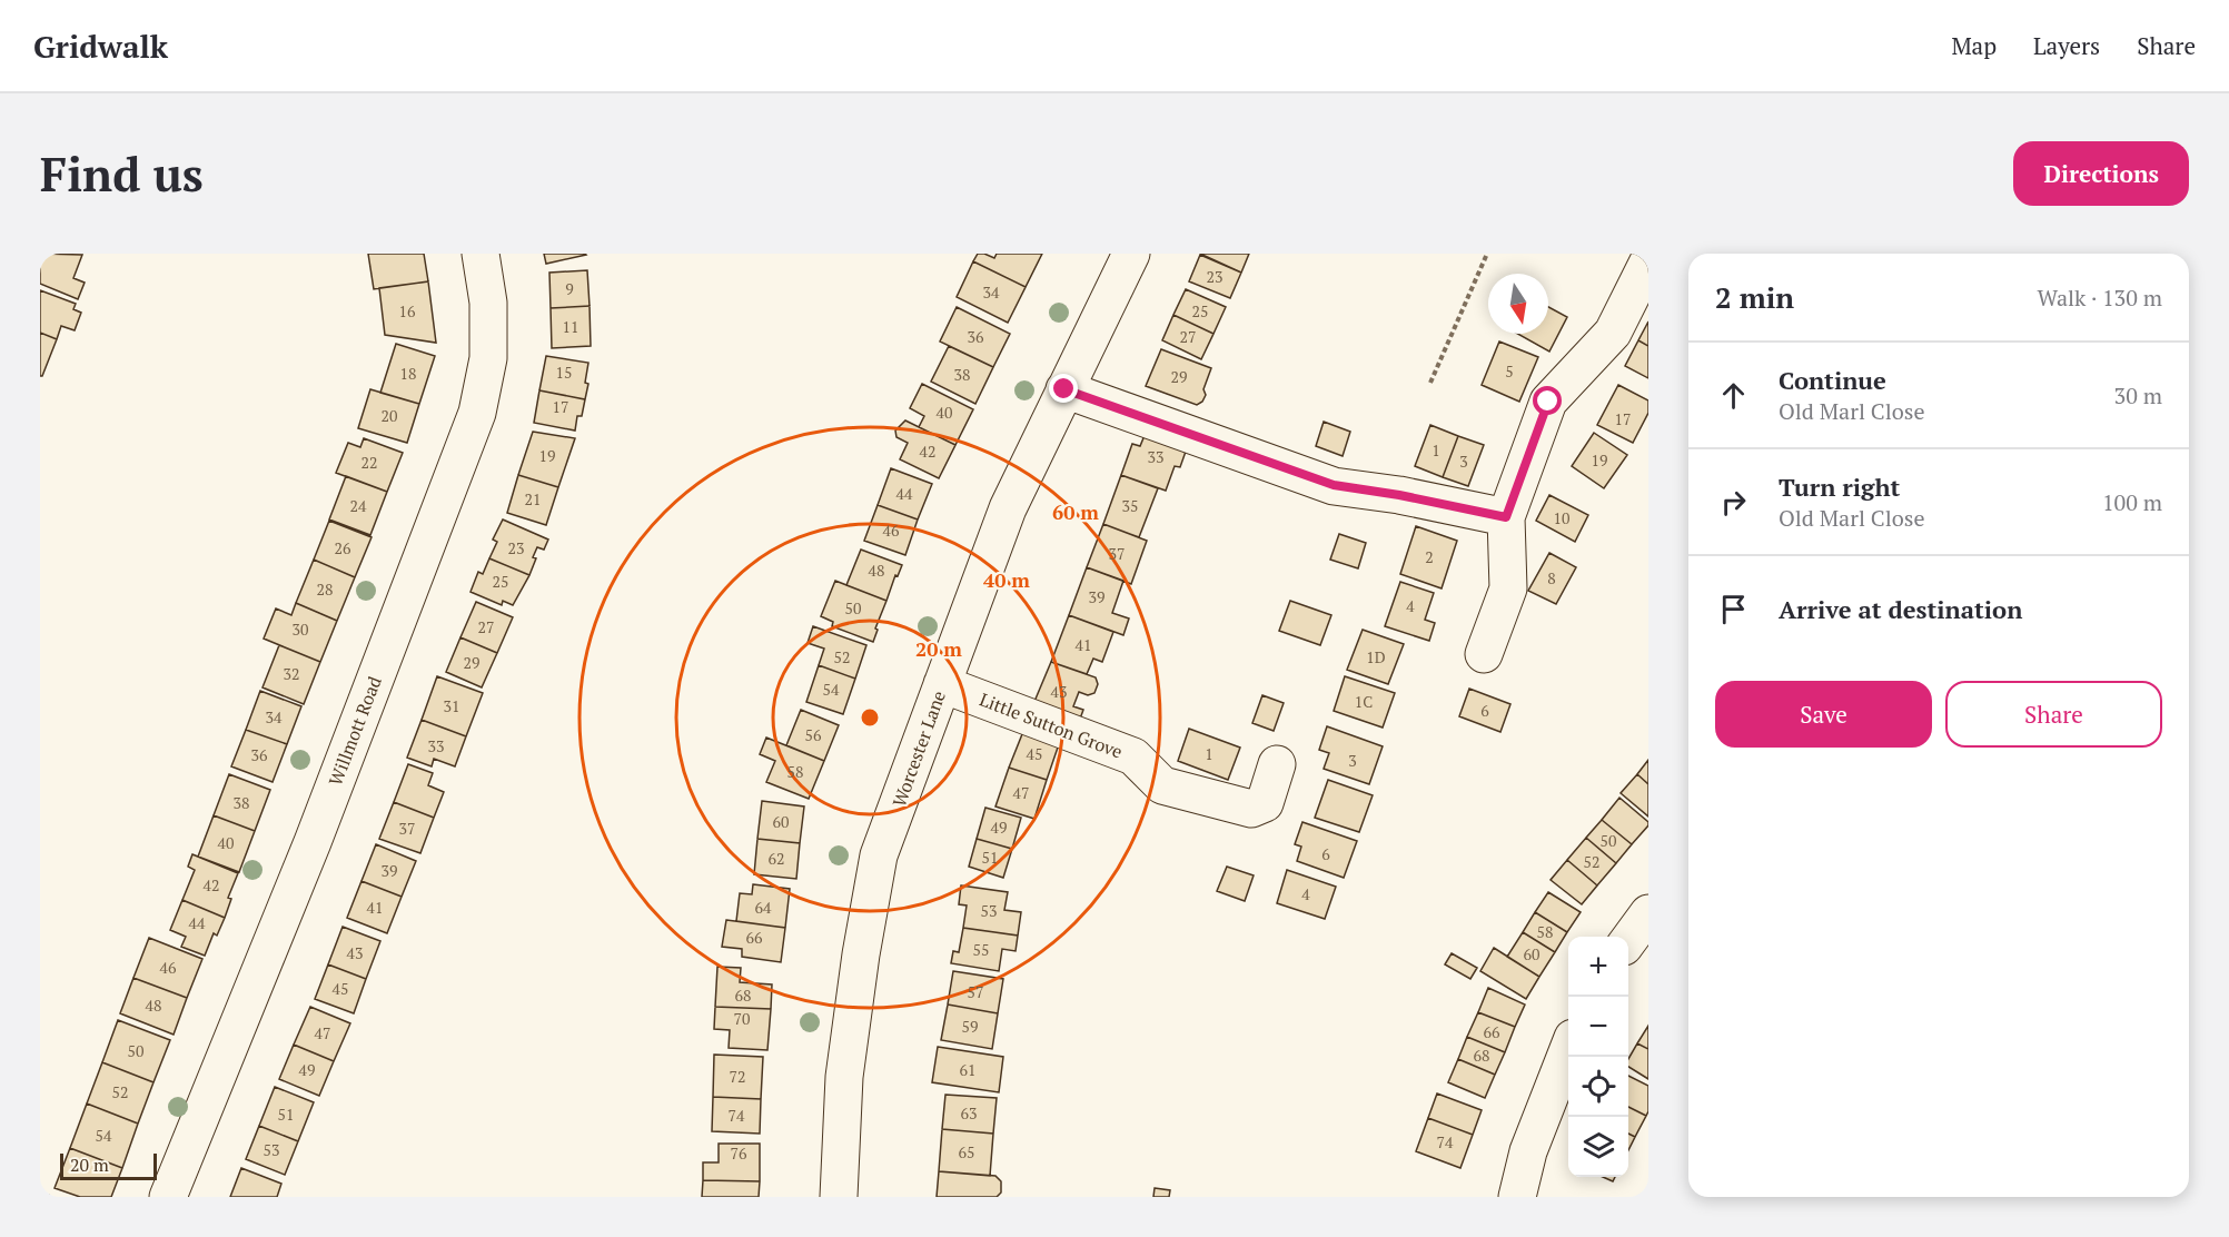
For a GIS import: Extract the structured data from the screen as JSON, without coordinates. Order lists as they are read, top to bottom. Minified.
{"streets":{"street":["Little Sutton Grove","Willmott Road","Worcester Lane"]},"crossings":[["Little Sutton Grove","Worcester Lane"]],"house_numbers":["23","9","34","16","25","11","36","27","5","15","18","38","29","17","40","20","17","1","42","19","33","19","3","22","44","21","24","35","10","46","26","23","37","2","48","8","25","28","39","4","50","27","30","41","52","1D","29","32","54","43","1C","31","6","34","56","33","45","1","36","3","58","47","38","60","49","37","50","40","6","51","62","52","39","42","4","41","64","53","44","58","66","55","43","60","46","45","57","68","48","70","59","66","47","50","68","49","61","72","52","63","51","74","54","74","53","65","76"],"scale_bar":"20 m","north":"bottom","page":{"header":"Gridwalk","nav":["Map","Layers","Share"],"buttons":["Directions",["Save","Share"]],"title":"Find us","heading":["2 min","Walk · 130 m"],"list":[["Continue","Old Marl Close","30 m"],["Turn right","Old Marl Close","100 m"],"Arrive at destination"],"map_buttons":["+","−"],"scale":"20 m"},"rings":["60 m","40 m","20 m"]}
